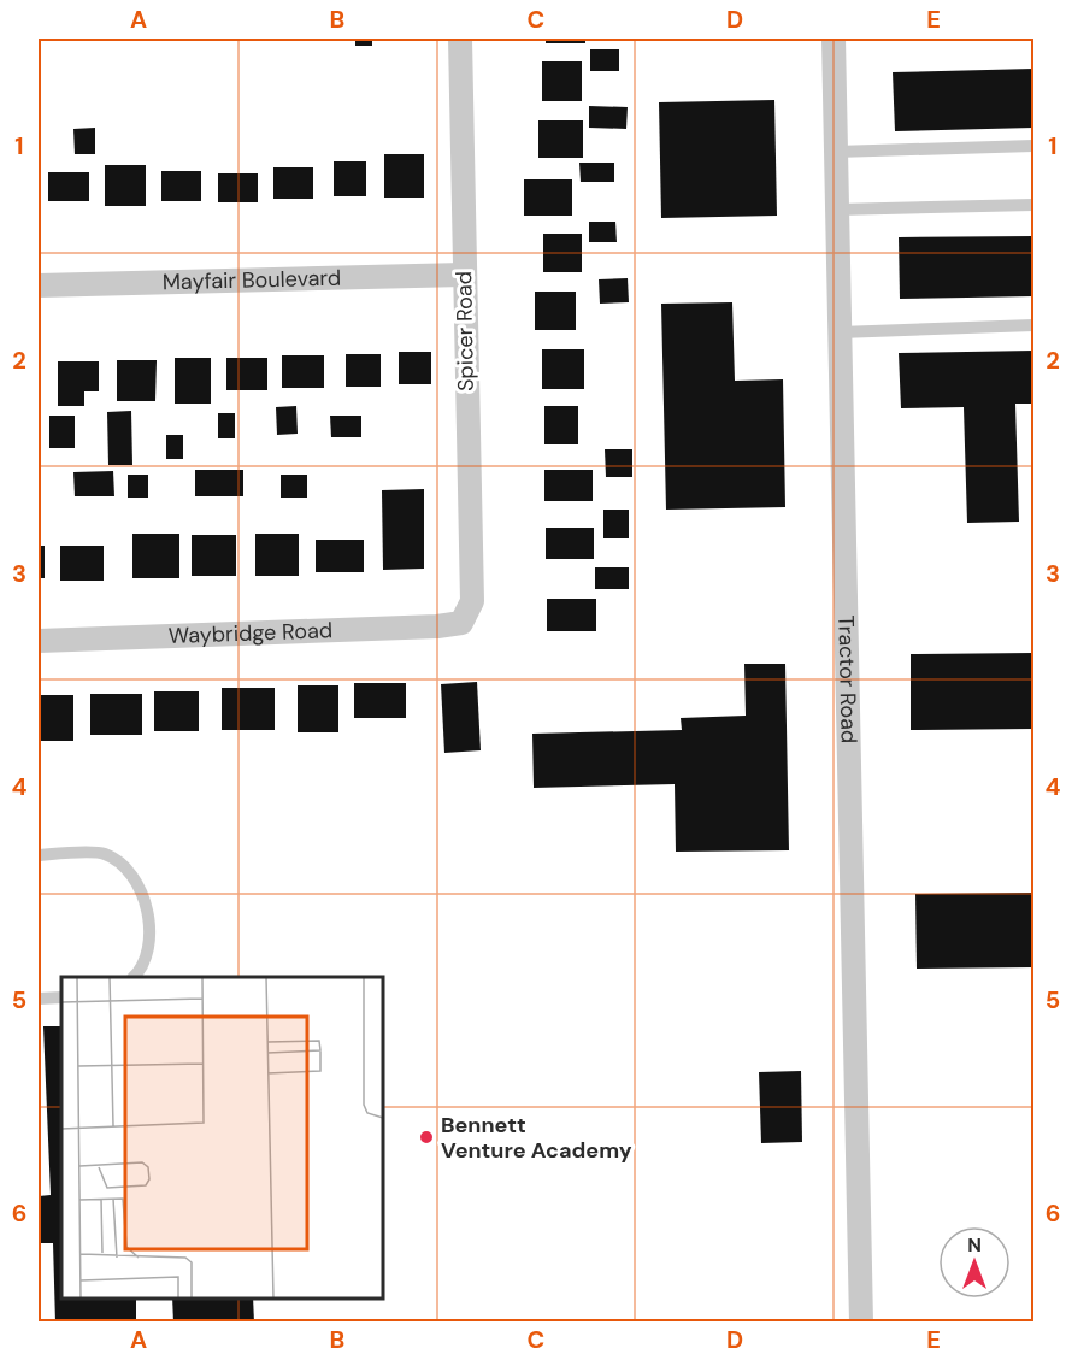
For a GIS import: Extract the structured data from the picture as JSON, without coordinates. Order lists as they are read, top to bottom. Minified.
{"streets":{"street":["Mayfair Boulevard","Spicer Road","Waybridge Road","Tractor Road"]},"crossings":[["Mayfair Boulevard","Spicer Road"],["Spicer Road","Waybridge Road"]],"places":["Bennett Venture Academy"],"north":"top","grid":{"columns":["A","B","C","D","E"],"rows":["1","2","3","4","5","6"]}}
